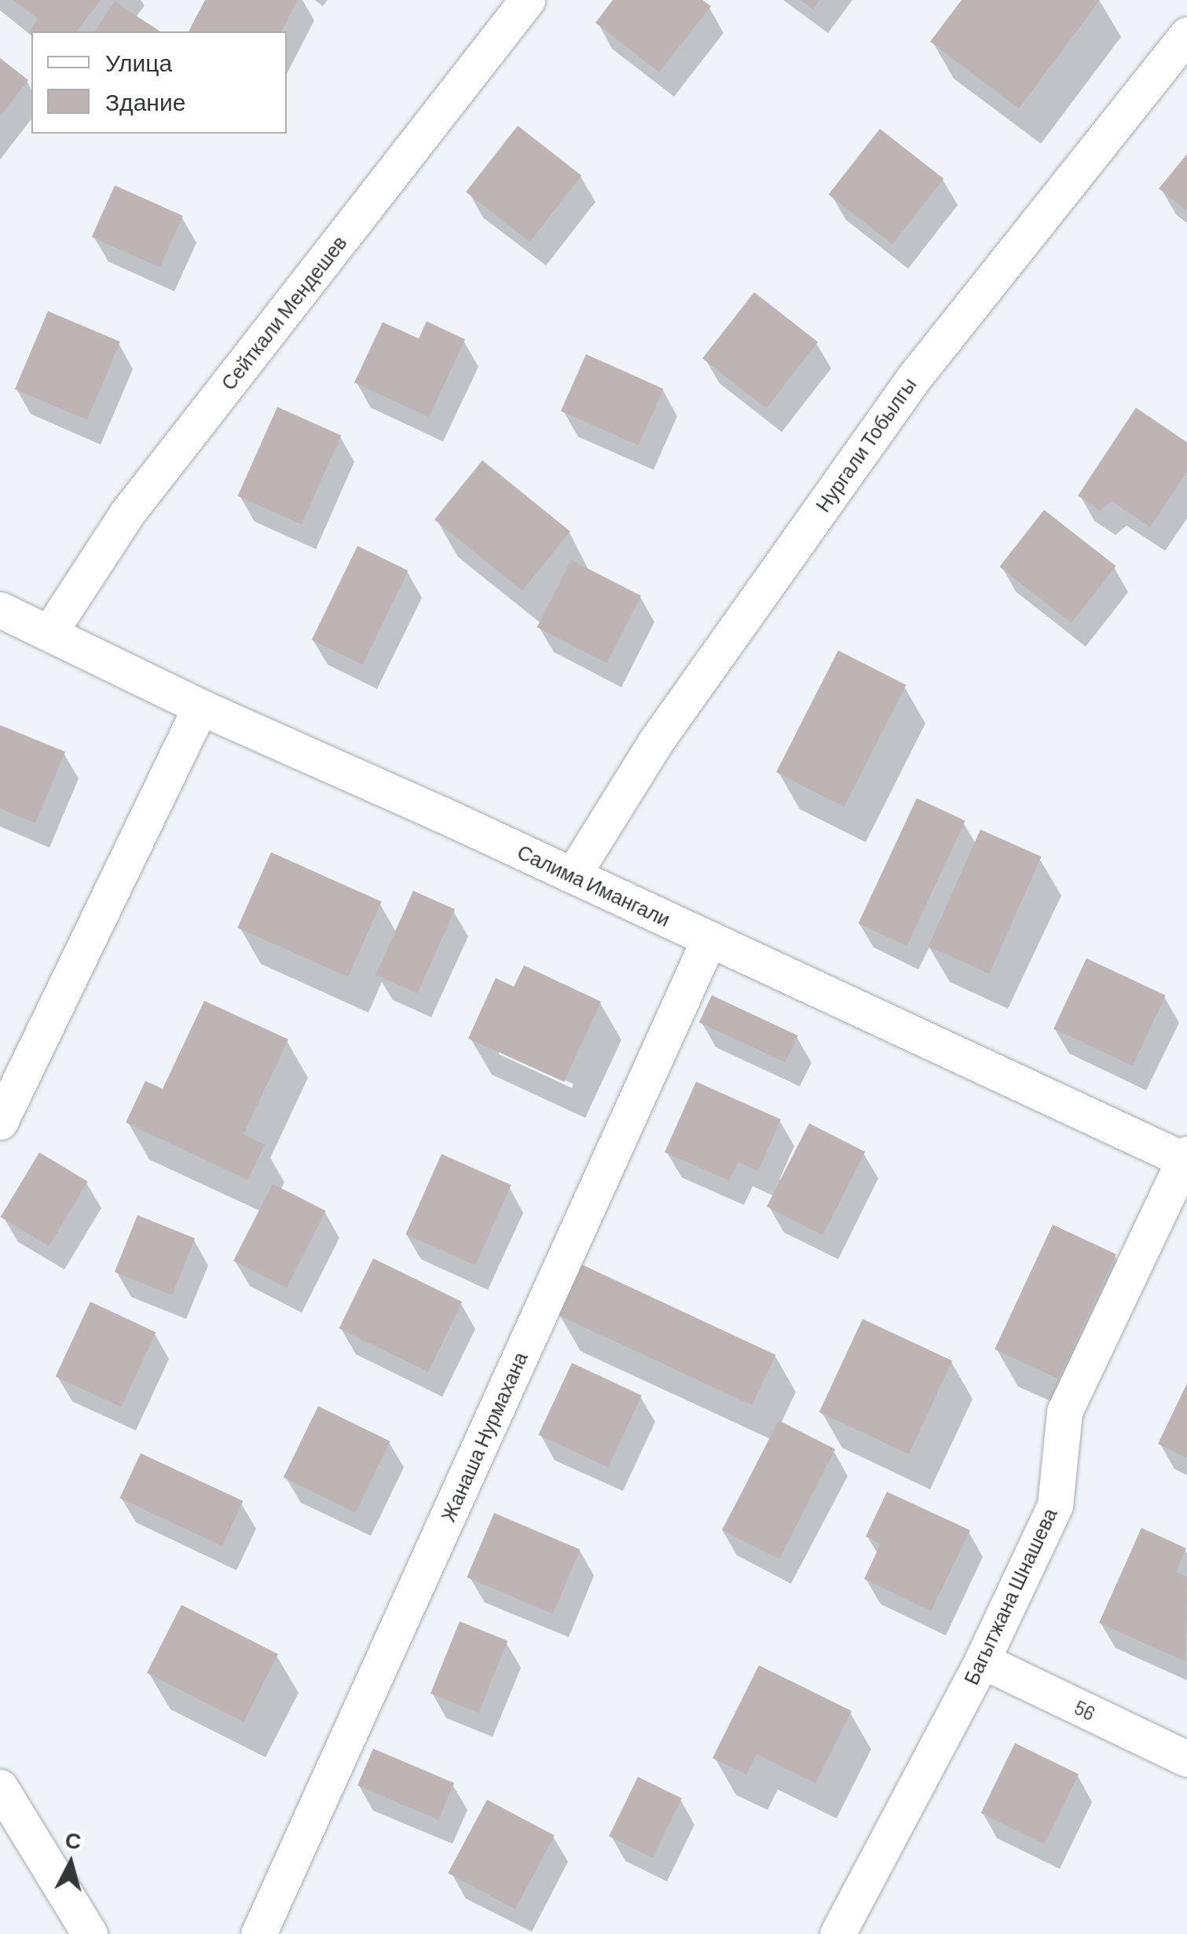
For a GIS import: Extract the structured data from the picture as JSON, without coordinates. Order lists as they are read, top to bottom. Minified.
{"streets":{"street":["Сейткали Мендешев","Нургали Тобылгы","Салима Имангали","Жанаша Нурмахана","Багытжана Шнашева","56"]},"crossings":[["Сейткали Мендешев","Салима Имангали"],["Нургали Тобылгы","Салима Имангали"],["Салима Имангали","Жанаша Нурмахана"],["Салима Имангали","Багытжана Шнашева"],["Багытжана Шнашева","56"]],"legend":["Улица","Здание"],"north":"top"}
